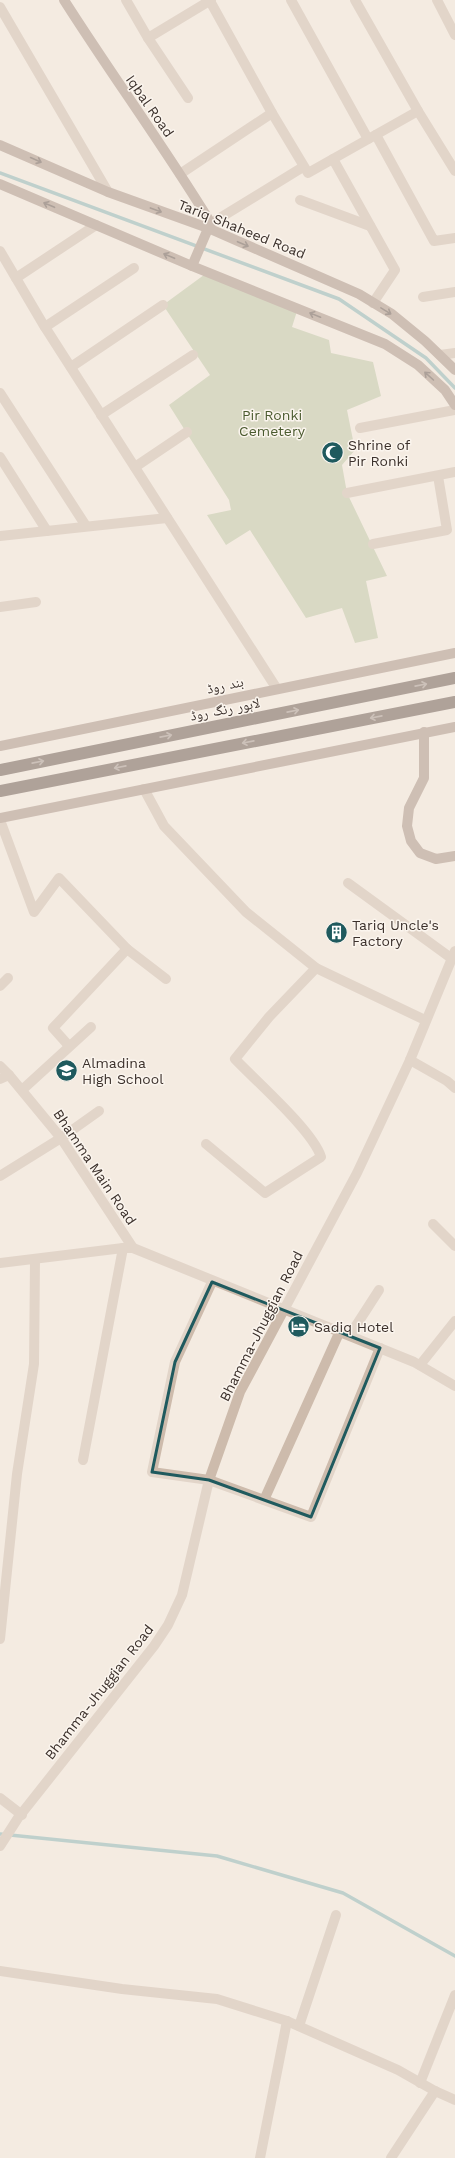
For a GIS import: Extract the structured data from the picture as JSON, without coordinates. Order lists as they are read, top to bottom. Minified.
{"streets":{"highway":["لاہور رنگ روڈ"],"main road":["Iqbal Road","Tariq Shaheed Road","بند روڈ"],"street":["Bhamma Main Road","Bhamma-Jhuggian Road"]},"crossings":[["Iqbal Road","Tariq Shaheed Road"]],"parks":["Pir Ronki Cemetery"],"places":{"mosque":["Shrine of Pir Ronki"],"building":["Tariq Uncle's Factory"],"school or university":["Almadina High School"],"hotel":["Sadiq Hotel"]}}
